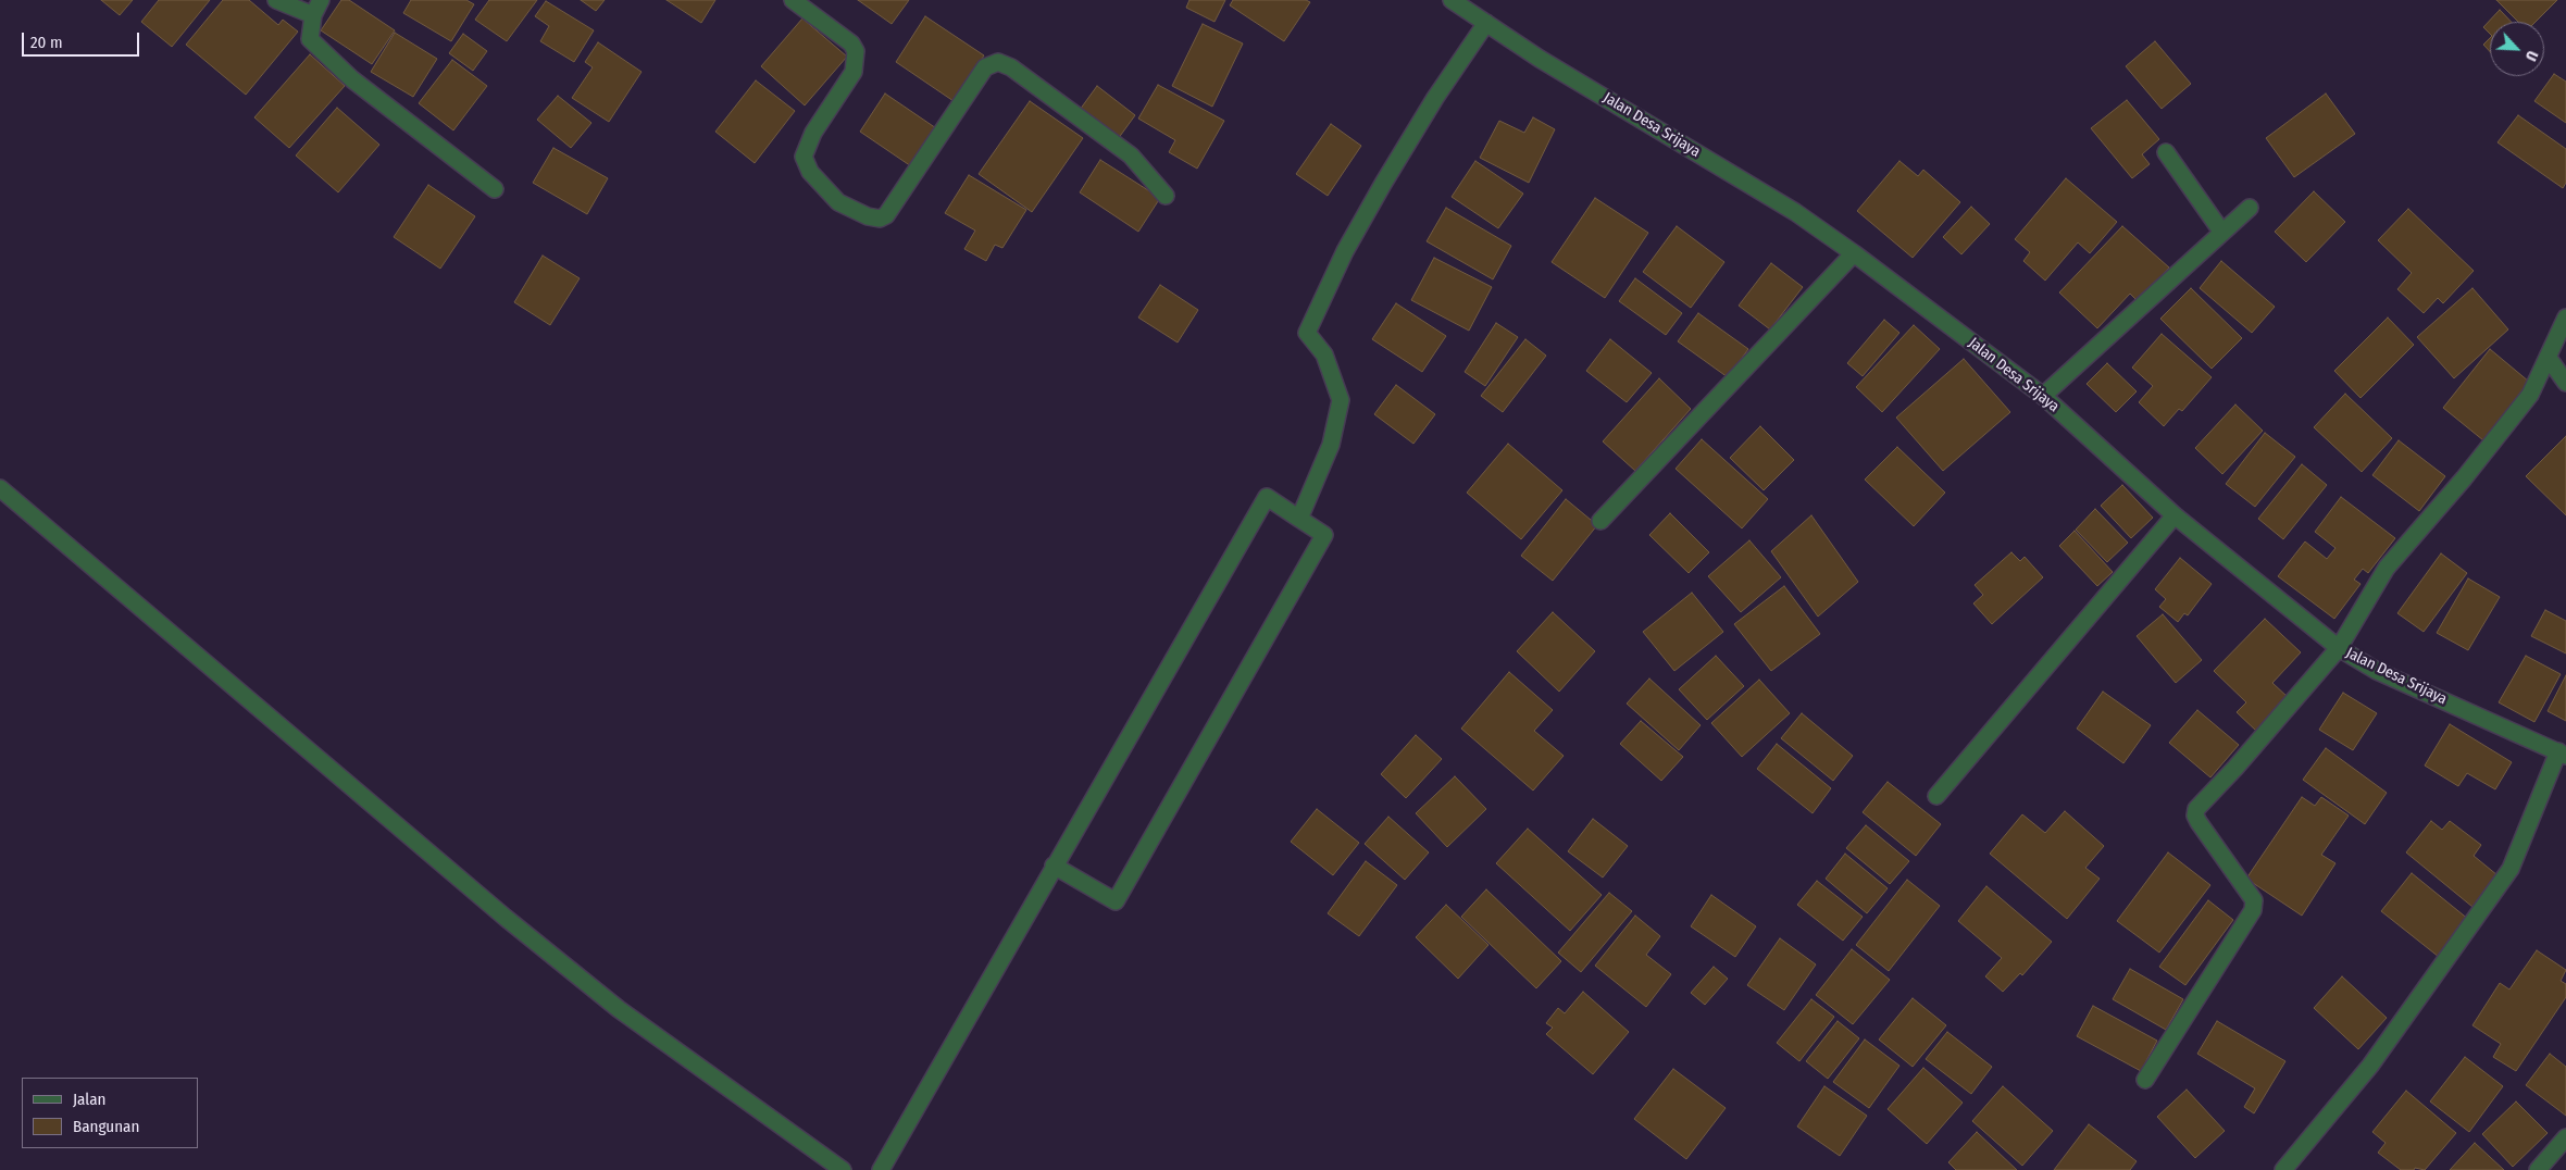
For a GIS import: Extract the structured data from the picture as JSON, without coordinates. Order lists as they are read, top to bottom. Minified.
{"streets":{"street":["Jalan Desa Srijaya"]},"legend":["Jalan","Bangunan"],"scale_bar":"20 m","north":"bottom right"}
